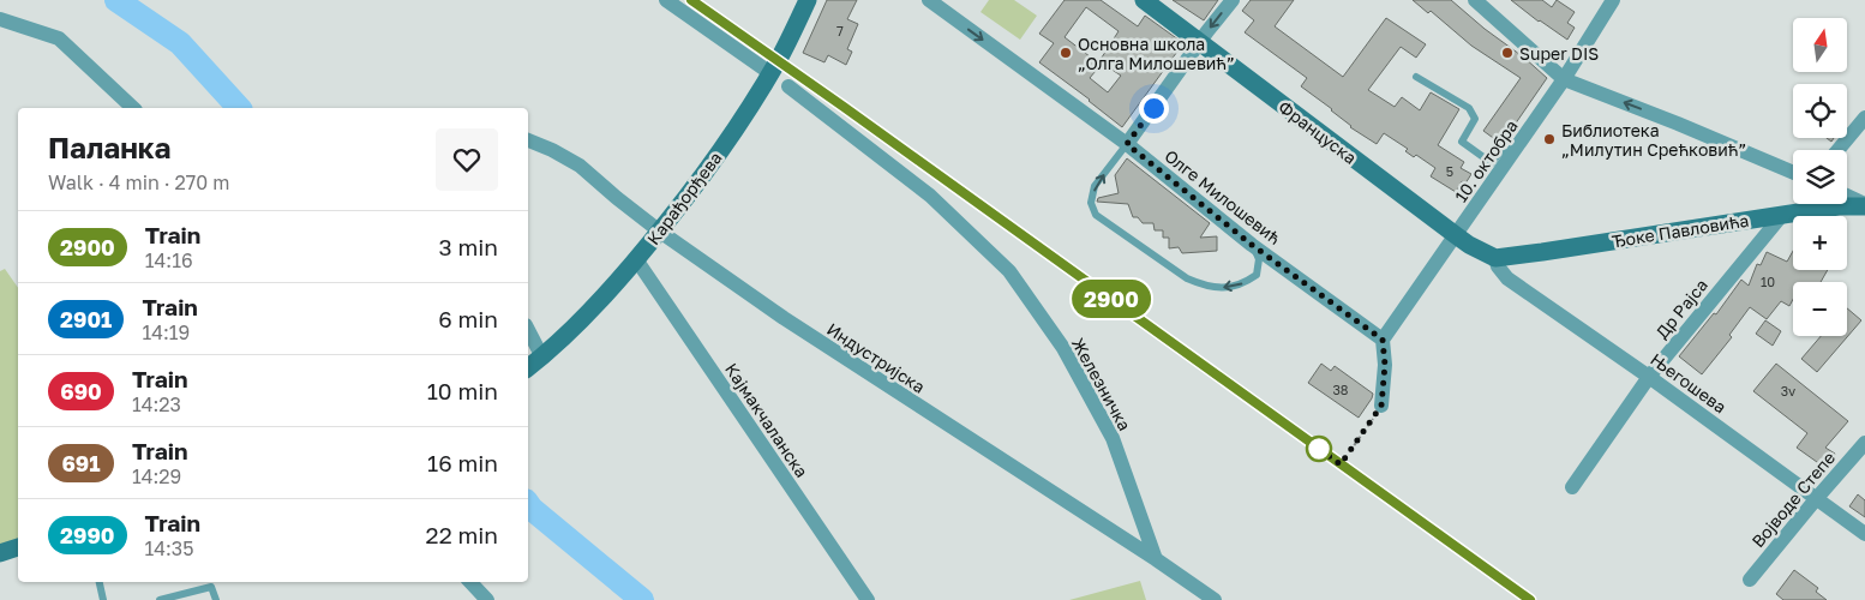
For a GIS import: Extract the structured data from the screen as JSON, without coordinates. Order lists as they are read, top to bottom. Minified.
{"streets":{"main road":["Француска","Карађорђева","Ђоке Павловића"],"street":["10. октобра","Олге Милошевић","Др Рајса","Индустријска","Његошева","Железничка","Кајмакчаланска","Војводе Степе"]},"crossings":[["Француска","10. октобра"],["Француска","Ђоке Павловића"],["Француска","Његошева"],["10. октобра","Олге Милошевић"],["Карађорђева","Индустријска"],["Карађорђева","Кајмакчаланска"],["Ђоке Павловића","Др Рајса"],["Ђоке Павловића","Његошева"],["Др Рајса","Његошева"],["Индустријска","Железничка"],["Његошева","Војводе Степе"]],"one_way":["Олге Милошевић"],"places":["Основна школа „Олга Милошевић”","Super DIS","Библиотека „Милутин Срећковић”"],"house_numbers":["7","5","10","38","3v"],"north":"top","page":{"on_map":"2900","map_buttons":["+","−"],"heading":["Паланка","Walk · 4 min · 270 m"],"list":[{"mark":"2900","name":"Train","note":"14:16","value":"3 min"},{"mark":"2901","name":"Train","note":"14:19","value":"6 min"},{"mark":"690","name":"Train","note":"14:23","value":"10 min"},{"mark":"691","name":"Train","note":"14:29","value":"16 min"},{"mark":"2990","name":"Train","note":"14:35","value":"22 min"}]}}
